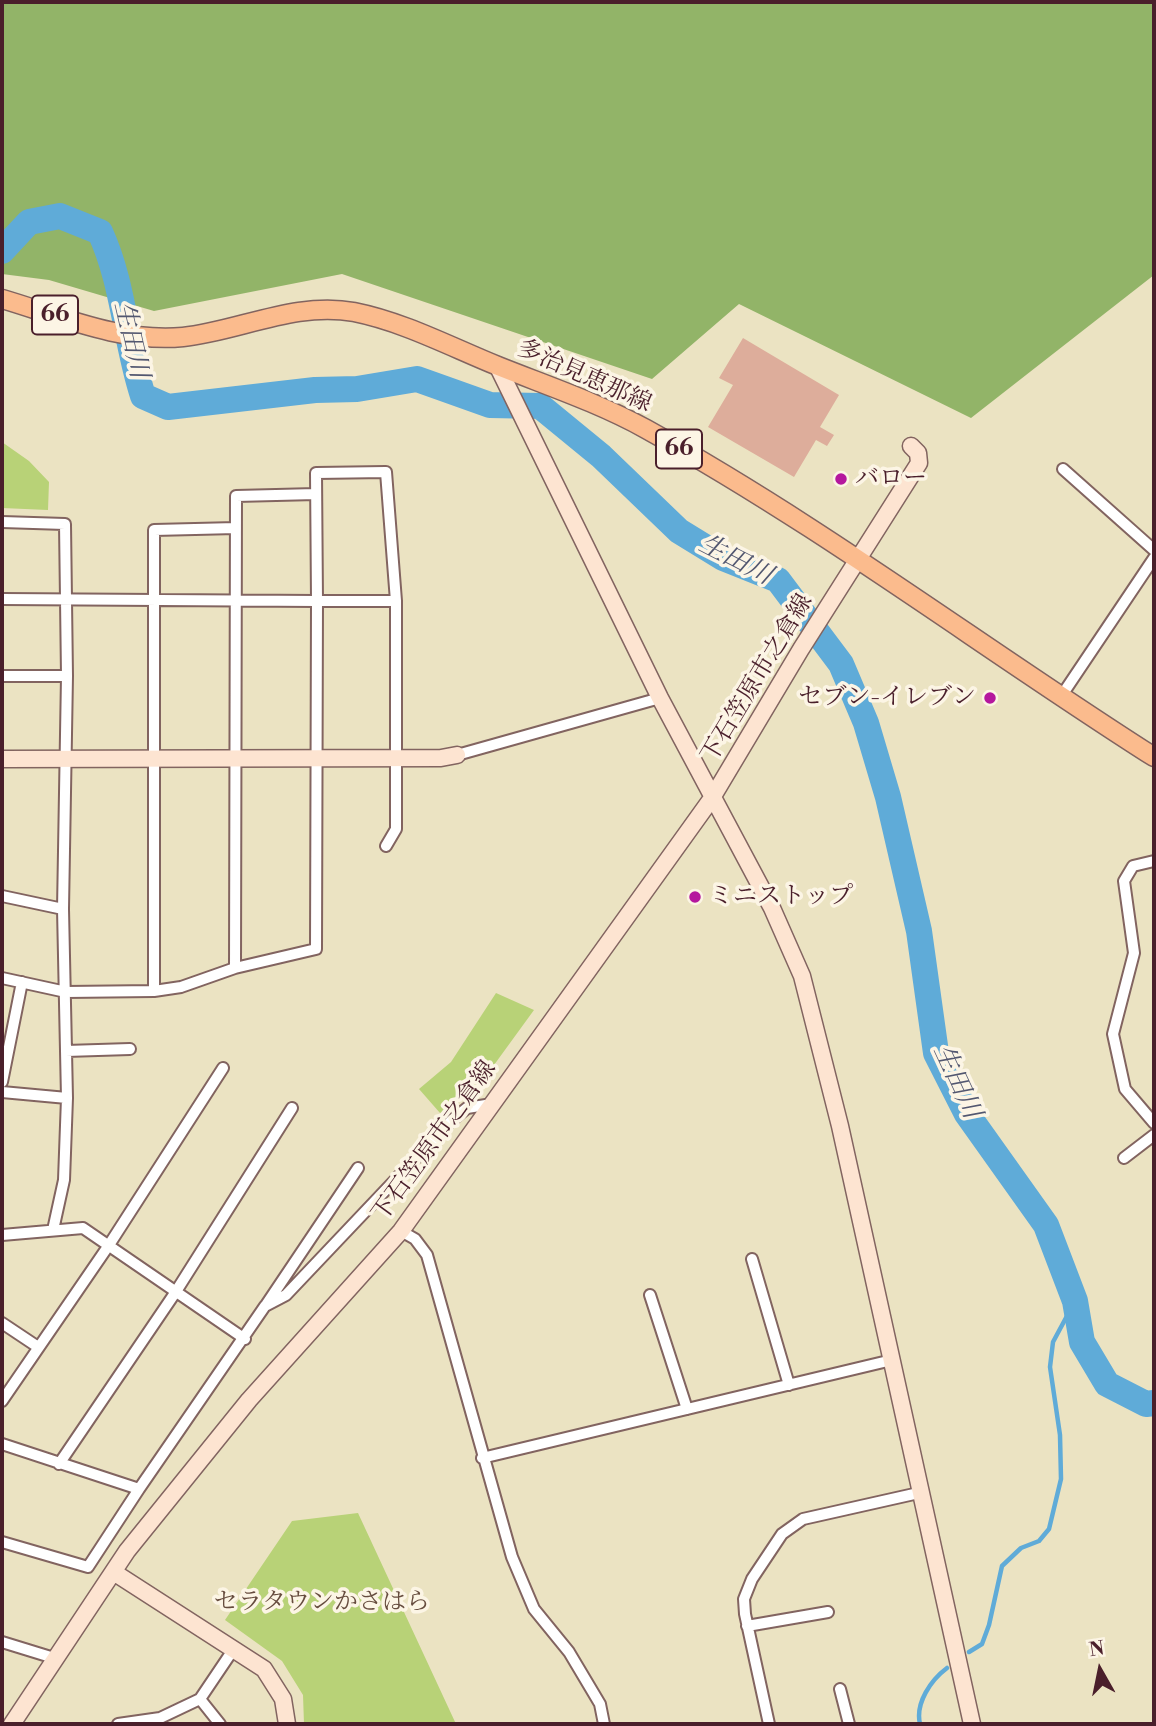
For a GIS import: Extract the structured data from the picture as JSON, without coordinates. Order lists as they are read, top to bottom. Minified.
{"streets":{"main road":["66","多治見恵那線"],"street":["下石笠原市之倉線"]},"crossings":[["多治見恵那線","下石笠原市之倉線"]],"water":["生田川"],"parks":["セラタウンかさはら"],"places":["バロー","セブン-イレブン","ミニストップ"],"north":"top"}
